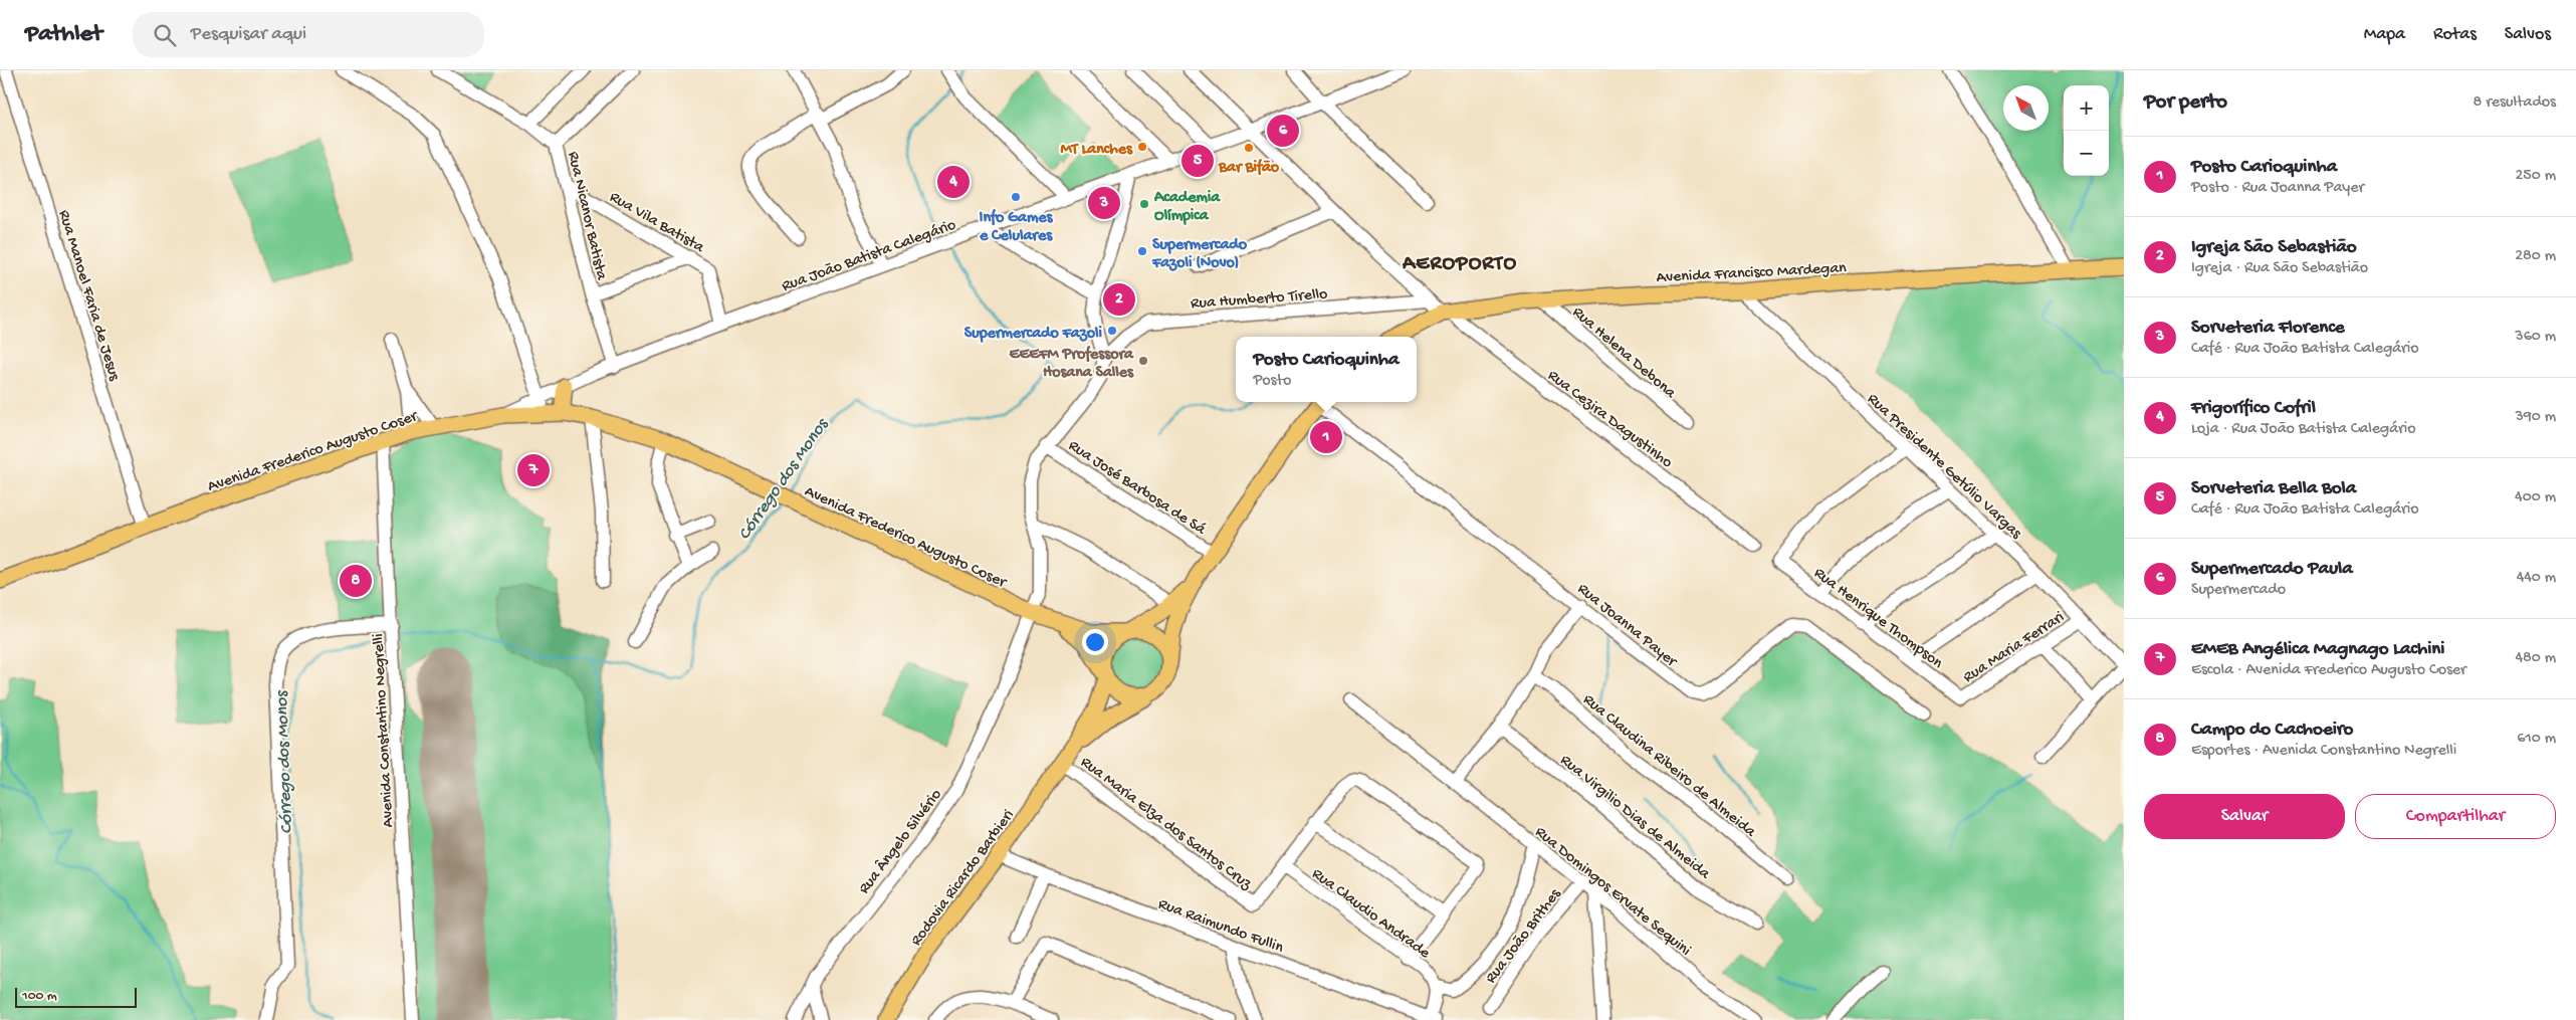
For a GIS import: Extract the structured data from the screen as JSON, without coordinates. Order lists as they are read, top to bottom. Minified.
{"streets":{"main road":["Avenida Francisco Mardegan","Avenida Frederico Augusto Coser","Rodovia Ricardo Barbieri"],"street":["Rua Nicanor Batista","Rua Vila Batista","Rua João Batista Calegário","Rua Manoel Faria de Jesus","Rua Humberto Tirello","Rua Helena Debona","Rua Cezira Dagustinho","Rua Presidente Getúlio Vargas","Rua José Barbosa de Sá","Rua Henrique Thompson","Rua Joanna Payer","Rua Maria Ferrari","Avenida Constantino Negrelli","Rua Claudina Ribeiro de Almeida","Rua Virgilio Dias de Almeida","Rua Maria Elza dos Santos Cruz","Rua Ângelo Silvério","Rua Domingos Ervate Sequini","Rua Claudio Andrade","Rua Raimundo Fullin","Rua João Brithes"]},"crossings":[["Rua Nicanor Batista","Rua Vila Batista"],["Rua Nicanor Batista","Rua João Batista Calegário"],["Rua Vila Batista","Rua João Batista Calegário"],["Rua João Batista Calegário","Rua Cezira Dagustinho"],["Rua João Batista Calegário","Avenida Frederico Augusto Coser"],["Avenida Francisco Mardegan","Rua Helena Debona"],["Avenida Francisco Mardegan","Rua Cezira Dagustinho"],["Avenida Francisco Mardegan","Rua Presidente Getúlio Vargas"],["Rua Manoel Faria de Jesus","Avenida Frederico Augusto Coser"],["Rua Humberto Tirello","Rua Cezira Dagustinho"],["Rua Humberto Tirello","Rua Ângelo Silvério"],["Avenida Frederico Augusto Coser","Avenida Constantino Negrelli"],["Avenida Frederico Augusto Coser","Rua Ângelo Silvério"],["Rua Presidente Getúlio Vargas","Rua Henrique Thompson"],["Rua Presidente Getúlio Vargas","Rua Maria Ferrari"],["Rua José Barbosa de Sá","Rua Ângelo Silvério"],["Rua Henrique Thompson","Rua Maria Ferrari"],["Rua Maria Elza dos Santos Cruz","Rodovia Ricardo Barbieri"],["Rua Maria Elza dos Santos Cruz","Rua Claudio Andrade"],["Rodovia Ricardo Barbieri","Rua Raimundo Fullin"],["Rua Domingos Ervate Sequini","Rua João Brithes"]],"districts":["AEROPORTO"],"water":["Córrego dos Monos"],"places":["MT Lanches","Bar Bifão","Info Games e Celulares","Academia Olímpica","Supermercado Fazoli (Novo)","Supermercado Fazoli","EEEFM Professora Hosana Salles"],"scale_bar":"100 m","north":"top left","page":{"header":"Pathlet","search":"Pesquisar aqui","nav":["Mapa","Rotas","Salvos"],"heading":["Por perto","8 resultados"],"map_buttons":["+","−"],"pins":["6","5","4","3","2","1","7","8"],"list":[{"mark":"1","name":"Posto Carioquinha","note":"Posto · Rua Joanna Payer","value":"250 m"},{"mark":"2","name":"Igreja São Sebastião","note":"Igreja · Rua São Sebastião","value":"280 m"},{"mark":"3","name":"Sorveteria Florence","note":"Café · Rua João Batista Calegário","value":"360 m"},{"mark":"4","name":"Frigorífico Cofril","note":"Loja · Rua João Batista Calegário","value":"390 m"},{"mark":"5","name":"Sorveteria Bella Bola","note":"Café · Rua João Batista Calegário","value":"400 m"},{"mark":"6","name":"Supermercado Paula","note":"Supermercado","value":"440 m"},{"mark":"7","name":"EMEB Angélica Magnago Lachini","note":"Escola · Avenida Frederico Augusto Coser","value":"480 m"},{"mark":"8","name":"Campo do Cachoeiro","note":"Esportes · Avenida Constantino Negrelli","value":"610 m"}],"popup":["Posto Carioquinha","Posto"],"buttons":["Salvar","Compartilhar"],"scale":"100 m"}}
